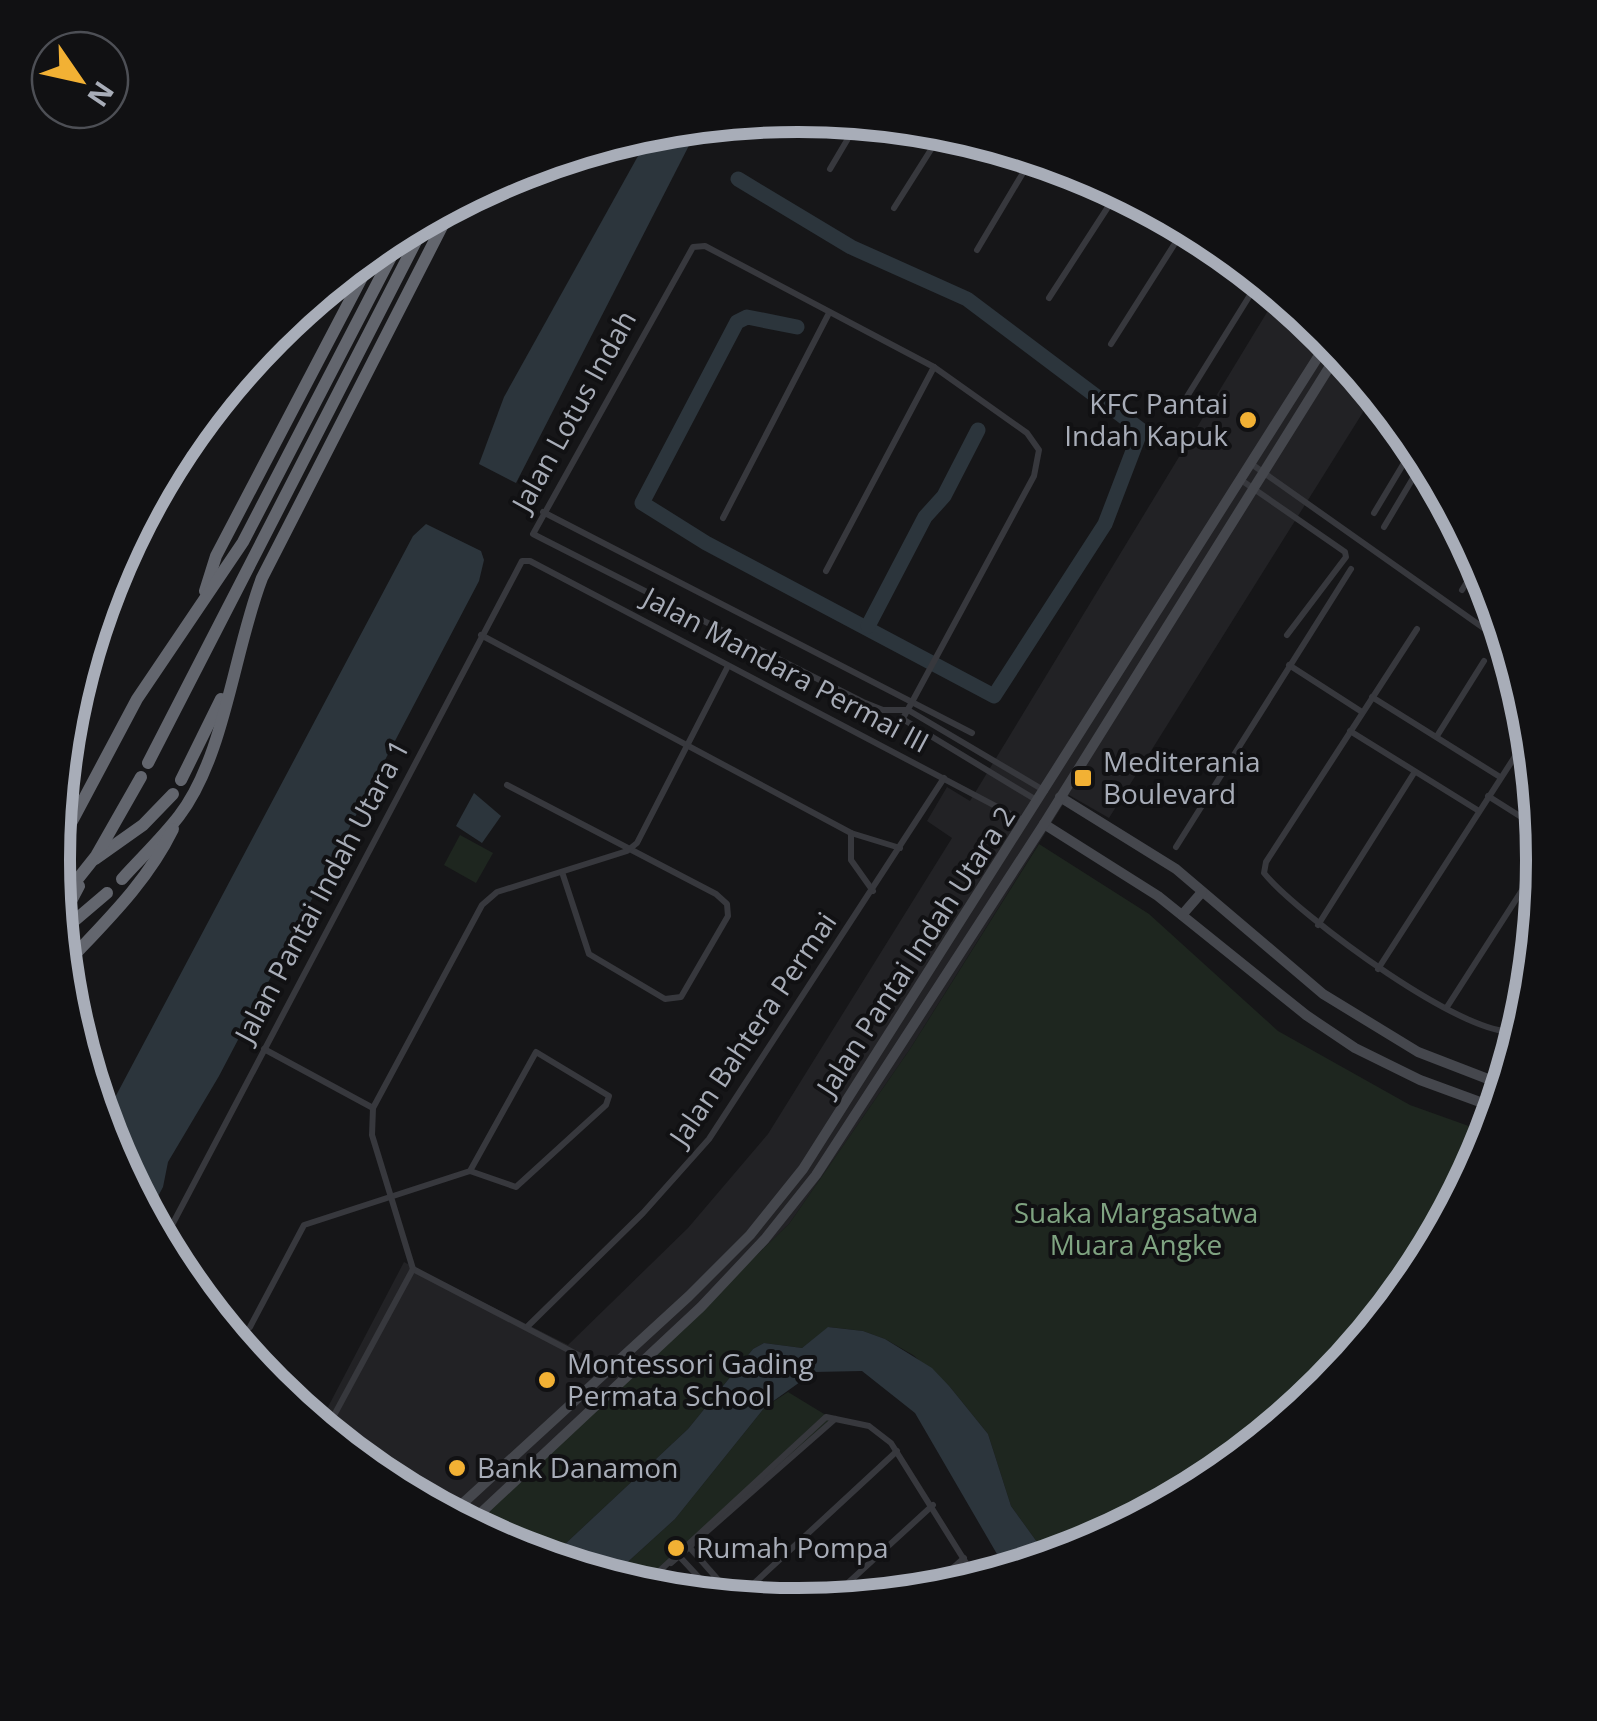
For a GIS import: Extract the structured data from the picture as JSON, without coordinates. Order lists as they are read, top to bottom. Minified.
{"streets":{"street":["Jalan Lotus Indah","Jalan Mandara Permai III","Jalan Pantai Indah Utara 1","Jalan Pantai Indah Utara 2","Jalan Bahtera Permai"]},"crossings":[["Jalan Lotus Indah","Jalan Pantai Indah Utara 2"],["Jalan Mandara Permai III","Jalan Pantai Indah Utara 1"],["Jalan Mandara Permai III","Jalan Pantai Indah Utara 2"],["Jalan Mandara Permai III","Jalan Bahtera Permai"]],"parks":["Suaka Margasatwa Muara Angke"],"places":{"other":["KFC Pantai Indah Kapuk","Montessori Gading Permata School","Bank Danamon","Rumah Pompa"],"transit":["Mediterania Boulevard"]},"north":"bottom right"}
